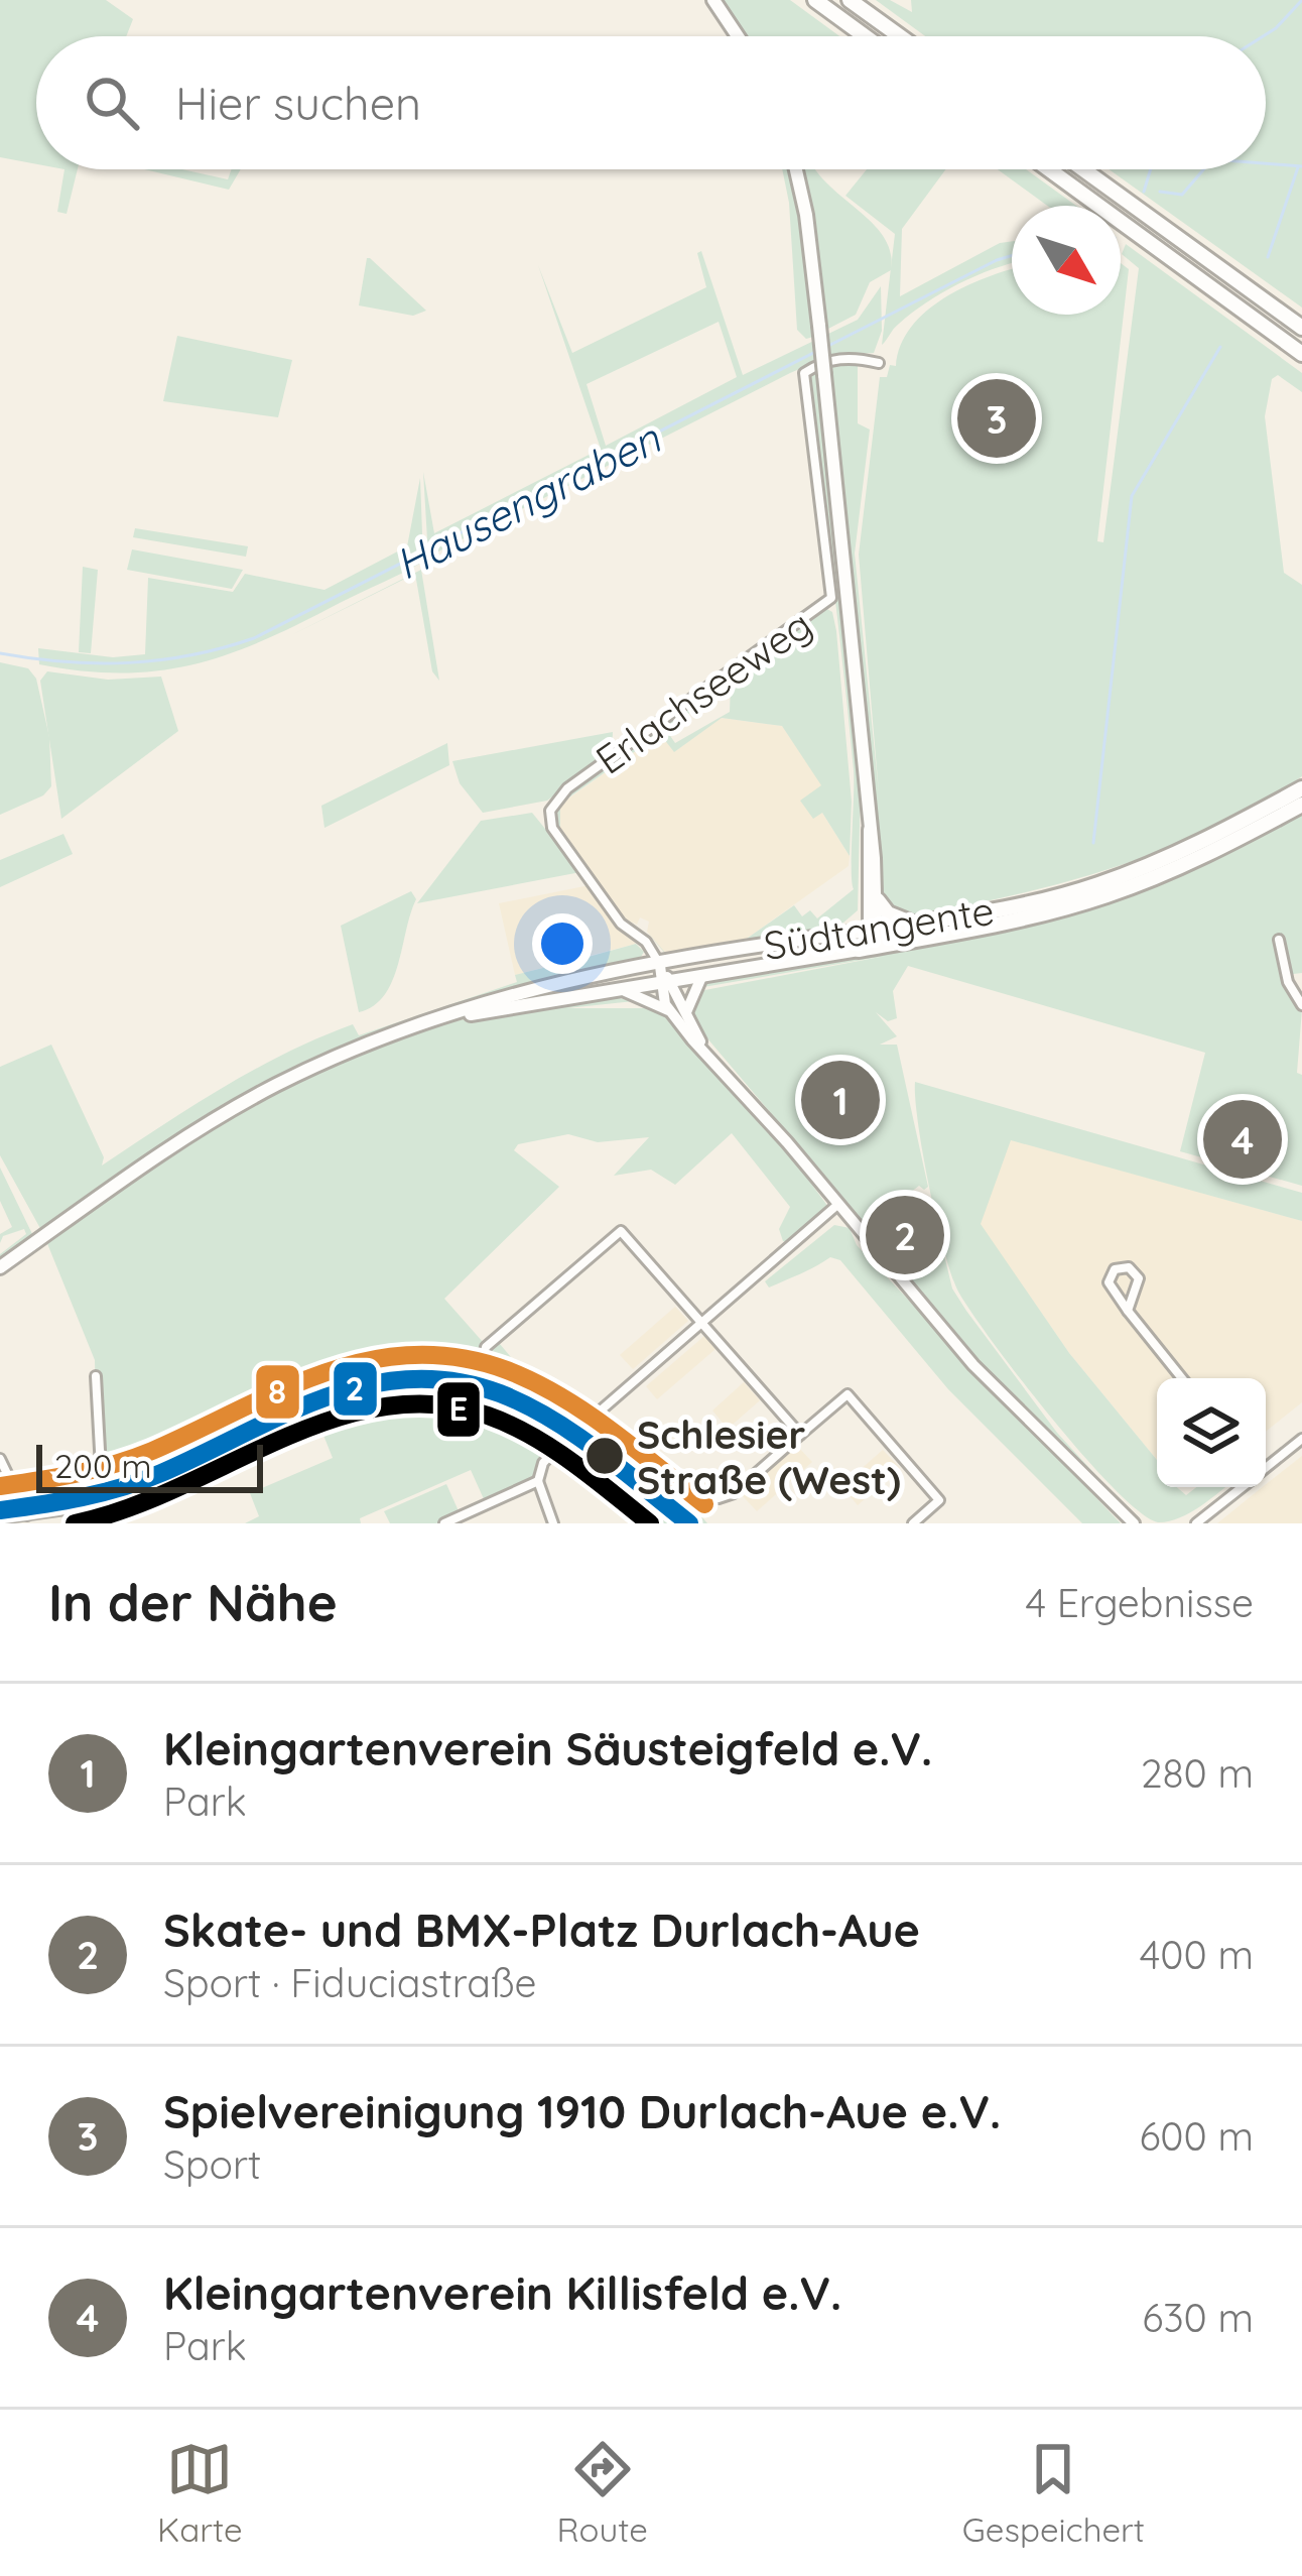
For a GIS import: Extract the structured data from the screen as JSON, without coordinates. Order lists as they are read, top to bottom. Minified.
{"streets":{"highway":["Südtangente"],"street":["Erlachseeweg"]},"crossings":[["Erlachseeweg","Südtangente"]],"water":["Hausengraben"],"places":["Schlesier Straße (West)"],"lines":["transit line 8","transit line 2","transit line E"],"scale_bar":"200 m","north":"bottom right","page":{"search":"Hier suchen","pins":["3","1","4","2"],"scale":"200 m","heading":["In der Nähe","4 Ergebnisse"],"list":[{"mark":"1","name":"Kleingartenverein Säusteigfeld e.V.","note":"Park","value":"280 m"},{"mark":"2","name":"Skate- und BMX-Platz Durlach-Aue","note":"Sport · Fiduciastraße","value":"400 m"},{"mark":"3","name":"Spielvereinigung 1910 Durlach-Aue e.V.","note":"Sport","value":"600 m"},{"mark":"4","name":"Kleingartenverein Killisfeld e.V.","note":"Park","value":"630 m"}],"nav":["Karte","Route","Gespeichert"]}}
